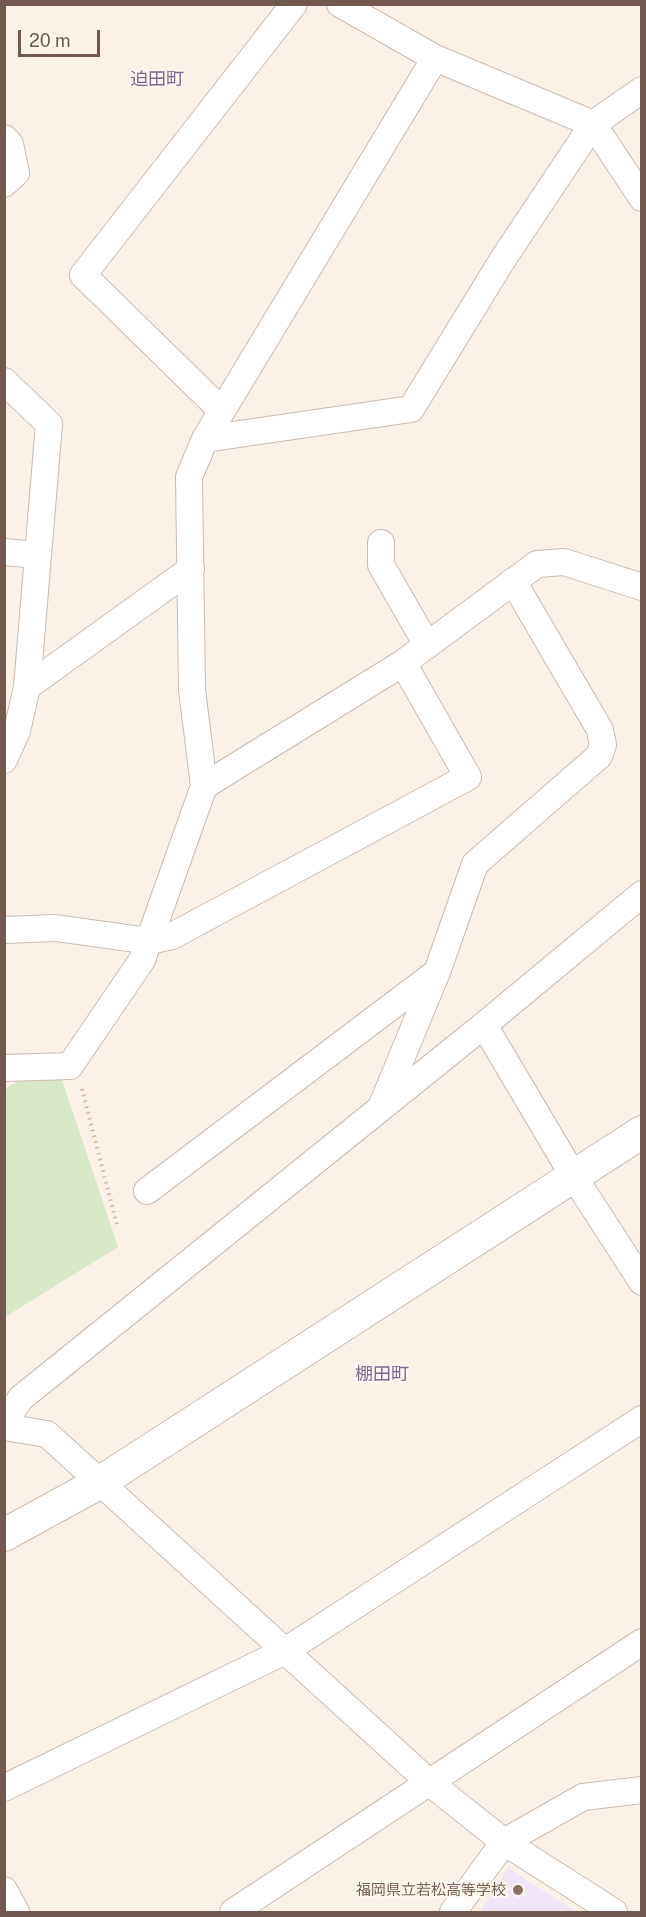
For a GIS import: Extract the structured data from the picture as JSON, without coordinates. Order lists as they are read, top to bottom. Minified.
{"districts":["迫田町","棚田町"],"places":["福岡県立若松高等学校"],"scale_bar":"20 m"}
